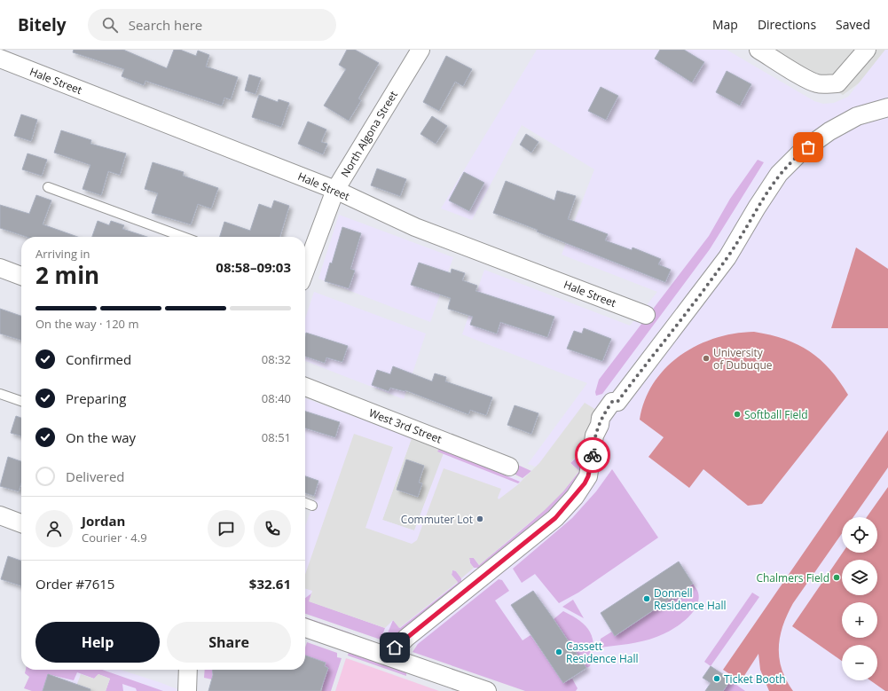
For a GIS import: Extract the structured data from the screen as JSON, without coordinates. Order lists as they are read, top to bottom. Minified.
{"streets":{"street":["Hale Street","North Algona Street","West 3rd Street"]},"crossings":[["Hale Street","North Algona Street"]],"places":["University of Dubuque","Softball Field","Commuter Lot","Chalmers Field","Donnell Residence Hall","Cassett Residence Hall","Ticket Booth"],"page":{"header":"Bitely","search":"Search here","nav":["Map","Directions","Saved"],"heading":["2 min","Arriving in","08:58–09:03"],"panel":["Jordan","Courier · 4.9","Order #7615","$32.61"],"bar":"On the way · 120 m","list":[["Confirmed","08:32"],["Preparing","08:40"],["On the way","08:51"],"Delivered"],"map_buttons":["+","−"],"buttons":["Help","Share"]}}
